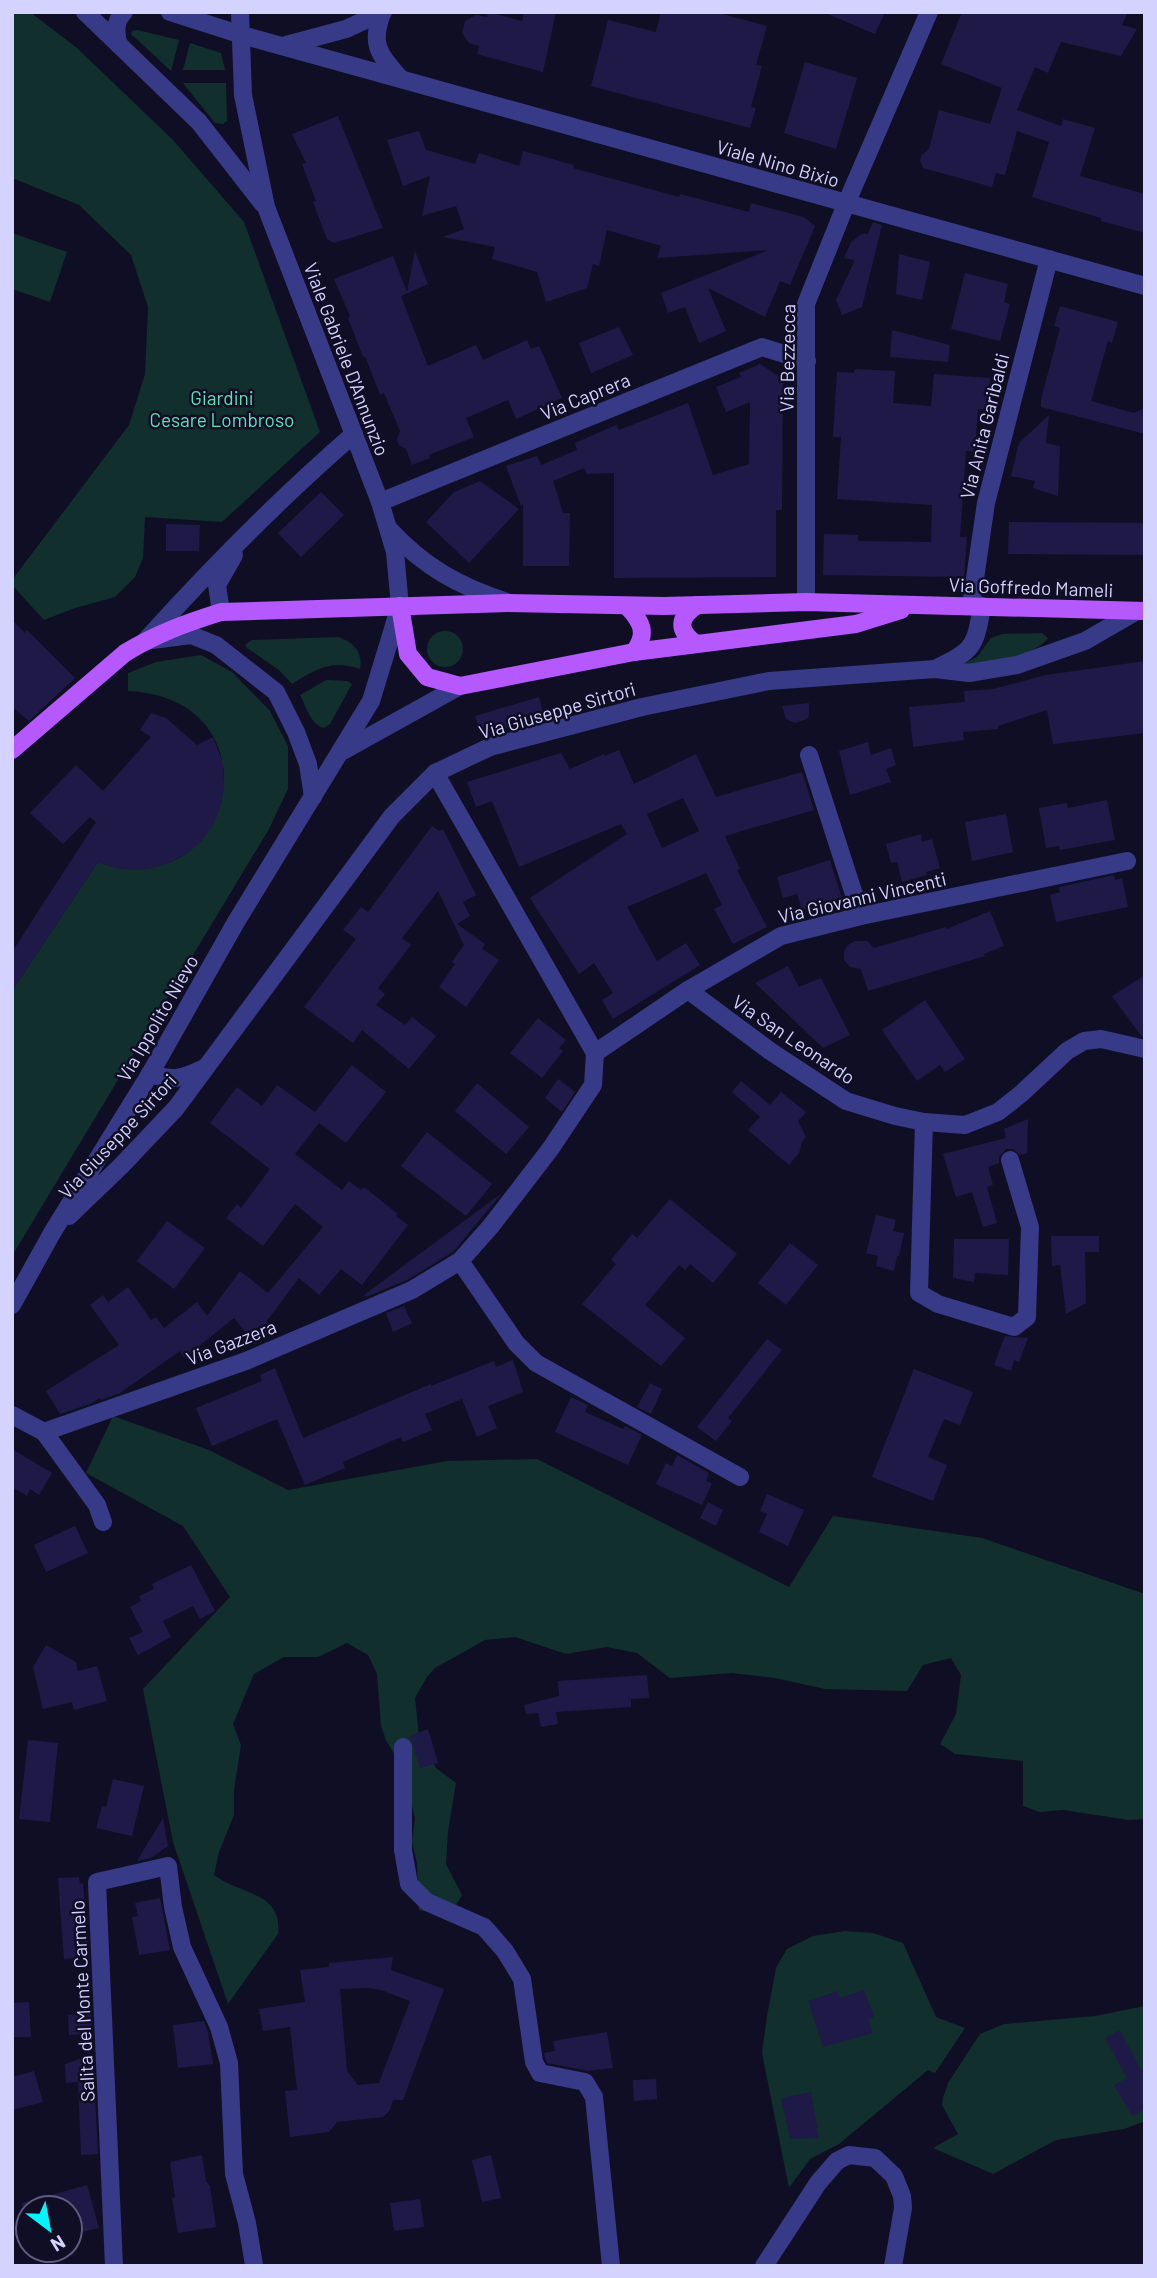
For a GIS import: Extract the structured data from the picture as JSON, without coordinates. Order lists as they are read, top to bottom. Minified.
{"streets":{"main road":["Via Goffredo Mameli"],"street":["Viale Nino Bixio","Via Bezzecca","Viale Gabriele D'Annunzio","Via Caprera","Via Anita Garibaldi","Via Giuseppe Sirtori","Via Giovanni Vincenti","Via Ippolito Nievo","Via San Leonardo","Via Gazzera","Salita del Monte Carmelo"]},"crossings":[["Viale Nino Bixio","Via Bezzecca"],["Viale Nino Bixio","Viale Gabriele D'Annunzio"],["Viale Nino Bixio","Via Anita Garibaldi"],["Via Bezzecca","Via Caprera"],["Via Bezzecca","Via Goffredo Mameli"],["Viale Gabriele D'Annunzio","Via Caprera"],["Viale Gabriele D'Annunzio","Via Goffredo Mameli"],["Viale Gabriele D'Annunzio","Via Ippolito Nievo"],["Via Anita Garibaldi","Via Goffredo Mameli"],["Via Anita Garibaldi","Via Giuseppe Sirtori"],["Via Goffredo Mameli","Via Giuseppe Sirtori"],["Via Goffredo Mameli","Via Ippolito Nievo"],["Via Giuseppe Sirtori","Via Ippolito Nievo"],["Via Giovanni Vincenti","Via San Leonardo"],["Via Giovanni Vincenti","Via Gazzera"]],"parks":["Giardini Cesare Lombroso"],"north":"bottom right"}
